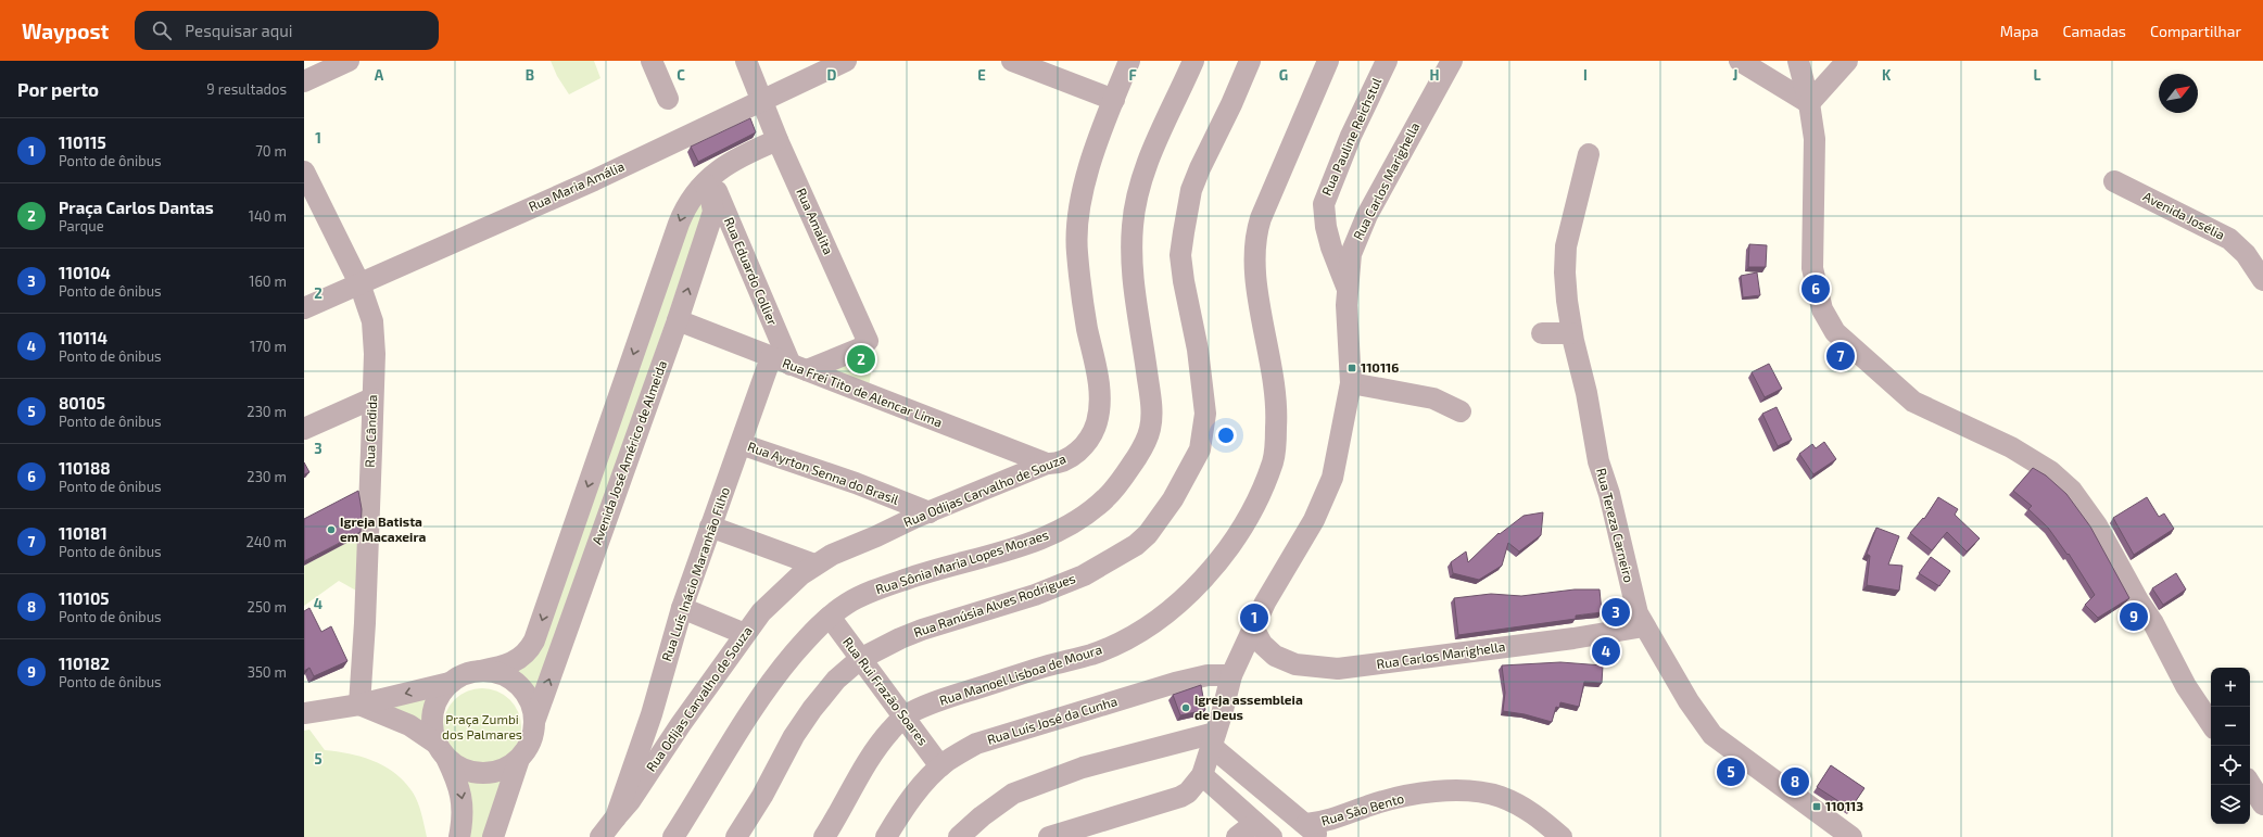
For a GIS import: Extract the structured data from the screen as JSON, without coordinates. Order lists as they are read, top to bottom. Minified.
{"streets":{"street":["Rua Pauline Reichstul","Rua Carlos Marighella","Rua Maria Amália","Avenida Josélia","Rua Amalita","Rua Eduardo Collier","Rua Frei Tito de Alencar Lima","Rua Cândida","Avenida José Américo de Almeida","Rua Ayrton Senna do Brasil","Rua Odijas Carvalho de Souza","Rua Tereza Carneiro","Rua Sônia Maria Lopes Moraes","Rua Luís Inácio Maranhão Filho","Rua Ranúsia Alves Rodrigues","Rua Manoel Lisboa de Moura","Rua Rui Frazão Soares","Rua Luís José da Cunha","Rua São Bento"]},"crossings":[["Rua Pauline Reichstul","Rua Carlos Marighella"],["Rua Carlos Marighella","Rua Tereza Carneiro"],["Rua Carlos Marighella","Rua Luís José da Cunha"],["Rua Maria Amália","Rua Amalita"],["Rua Maria Amália","Rua Cândida"],["Rua Amalita","Rua Eduardo Collier"],["Rua Amalita","Rua Frei Tito de Alencar Lima"],["Rua Amalita","Avenida José Américo de Almeida"],["Rua Amalita","Rua Luís Inácio Maranhão Filho"],["Rua Eduardo Collier","Rua Frei Tito de Alencar Lima"],["Rua Eduardo Collier","Avenida José Américo de Almeida"],["Rua Eduardo Collier","Rua Luís Inácio Maranhão Filho"],["Rua Frei Tito de Alencar Lima","Avenida José Américo de Almeida"],["Rua Frei Tito de Alencar Lima","Rua Odijas Carvalho de Souza"],["Rua Frei Tito de Alencar Lima","Rua Luís Inácio Maranhão Filho"],["Rua Ayrton Senna do Brasil","Rua Odijas Carvalho de Souza"],["Rua Ayrton Senna do Brasil","Rua Luís Inácio Maranhão Filho"],["Rua Odijas Carvalho de Souza","Rua Luís Inácio Maranhão Filho"],["Rua Sônia Maria Lopes Moraes","Rua Rui Frazão Soares"],["Rua Ranúsia Alves Rodrigues","Rua Rui Frazão Soares"],["Rua Manoel Lisboa de Moura","Rua Rui Frazão Soares"],["Rua Rui Frazão Soares","Rua Luís José da Cunha"]],"parks":["Praça Zumbi dos Palmares"],"places":{"transit":["110116","110113"],"other":["Igreja Batista em Macaxeira","igreja assembleia de Deus"]},"north":"top right","page":{"header":"Waypost","search":"Pesquisar aqui","nav":["Mapa","Camadas","Compartilhar"],"heading":["Por perto","9 resultados"],"list":[{"mark":"1","name":"110115","note":"Ponto de ônibus","value":"70 m"},{"mark":"2","name":"Praça Carlos Dantas","note":"Parque","value":"140 m"},{"mark":"3","name":"110104","note":"Ponto de ônibus","value":"160 m"},{"mark":"4","name":"110114","note":"Ponto de ônibus","value":"170 m"},{"mark":"5","name":"80105","note":"Ponto de ônibus","value":"230 m"},{"mark":"6","name":"110188","note":"Ponto de ônibus","value":"230 m"},{"mark":"7","name":"110181","note":"Ponto de ônibus","value":"240 m"},{"mark":"8","name":"110105","note":"Ponto de ônibus","value":"250 m"},{"mark":"9","name":"110182","note":"Ponto de ônibus","value":"350 m"}],"pins":["6","7","2","3","9","1","4","5","8"],"map_buttons":["+","−"]},"grid":{"columns":["A","B","C","D","E","F","G","H","I","J","K","L"],"rows":["1","2","3","4","5"]}}
